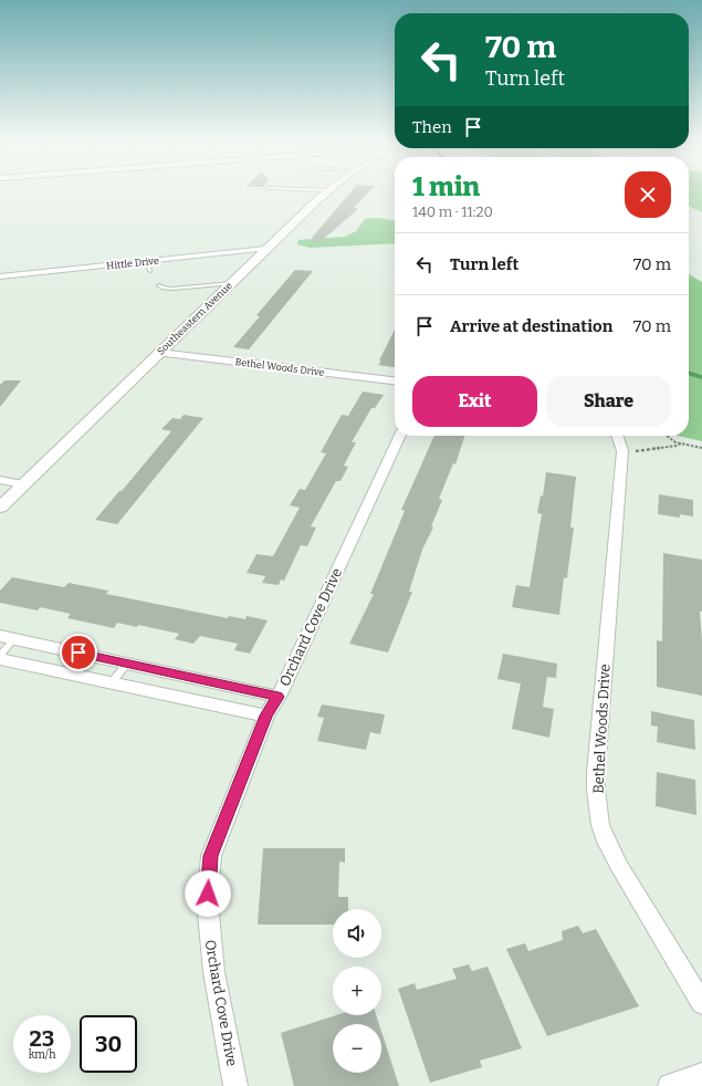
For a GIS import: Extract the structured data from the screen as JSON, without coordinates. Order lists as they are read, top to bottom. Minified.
{"streets":{"street":["Hittle Drive","Southeastern Avenue","Bethel Woods Drive","Orchard Cove Drive"]},"crossings":[["Hittle Drive","Southeastern Avenue"],["Southeastern Avenue","Bethel Woods Drive"]],"page":{"turn":["70 m","Turn left"],"then":"Then","heading":["1 min","140 m · 11:20"],"list":[{"name":"Turn left","value":"70 m"},{"name":"Arrive at destination","value":"70 m"}],"buttons":["Exit","Share"],"map_buttons":["+","−"],"speed":"23 km/h","limit":"30"}}
